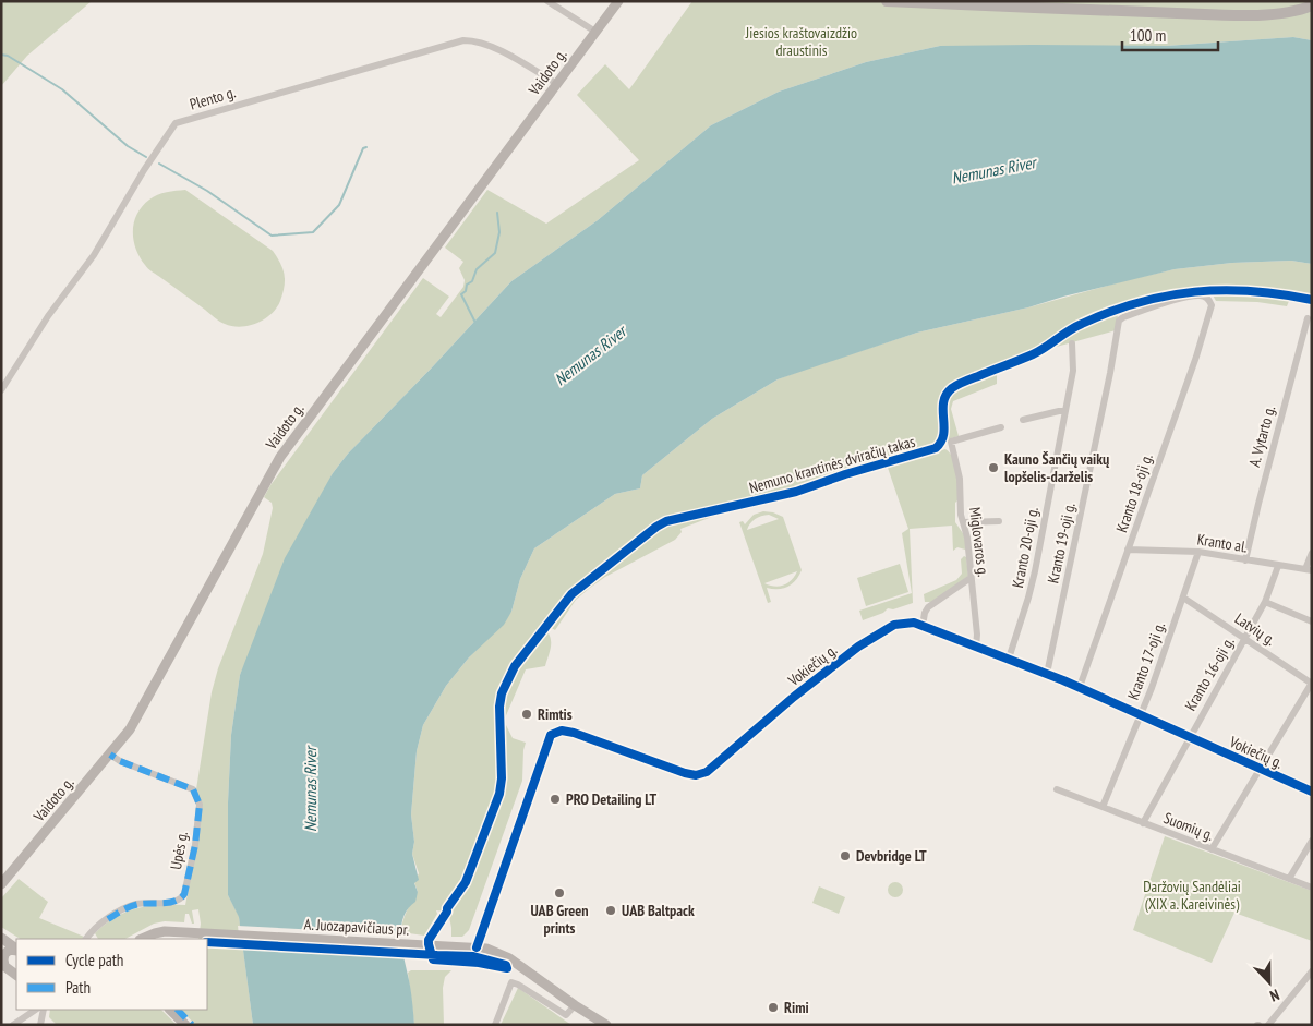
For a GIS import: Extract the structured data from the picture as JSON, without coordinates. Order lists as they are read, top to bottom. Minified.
{"streets":{"main road":["Vaidoto g.","A. Juozapavičiaus pr."],"street":["Plento g.","A. Vytarto g.","Kranto 18-oji g.","Miglovaros g.","Kranto 19-oji g.","Kranto al.","Kranto 20-oji g.","Latvių g.","Kranto 17-oji g.","Vokiečių g.","Kranto 16-oji g.","Suomių g.","Upės g."],"cycle path":["Nemuno krantinės dviračių takas"]},"crossings":[["Vaidoto g.","Plento g."],["Vaidoto g.","Upės g."],["A. Vytarto g.","Kranto al."],["Kranto 18-oji g.","Kranto 19-oji g."],["Kranto 18-oji g.","Kranto al."],["Kranto 18-oji g.","Vokiečių g."],["Miglovaros g.","Vokiečių g."],["Kranto 19-oji g.","Vokiečių g."],["Kranto al.","Kranto 17-oji g."],["Kranto al.","Kranto 16-oji g."],["Kranto 20-oji g.","Vokiečių g."],["Latvių g.","Kranto 17-oji g."],["Latvių g.","Kranto 16-oji g."],["Kranto 17-oji g.","Vokiečių g."],["Kranto 17-oji g.","Suomių g."],["Vokiečių g.","Kranto 16-oji g."],["Vokiečių g.","A. Juozapavičiaus pr."],["Kranto 16-oji g.","Suomių g."]],"water":["Nemunas River"],"parks":["Jiesios kraštovaizdžio draustinis","Daržovių Sandėliai (XIX a. Kareivinės)"],"places":["Kauno Šančių vaikų lopšelis-darželis","Rimtis","PRO Detailing LT","Devbridge LT","UAB Green prints","UAB Baltpack","Rimi"],"legend":["Cycle path","Path"],"scale_bar":"100 m","north":"bottom"}
